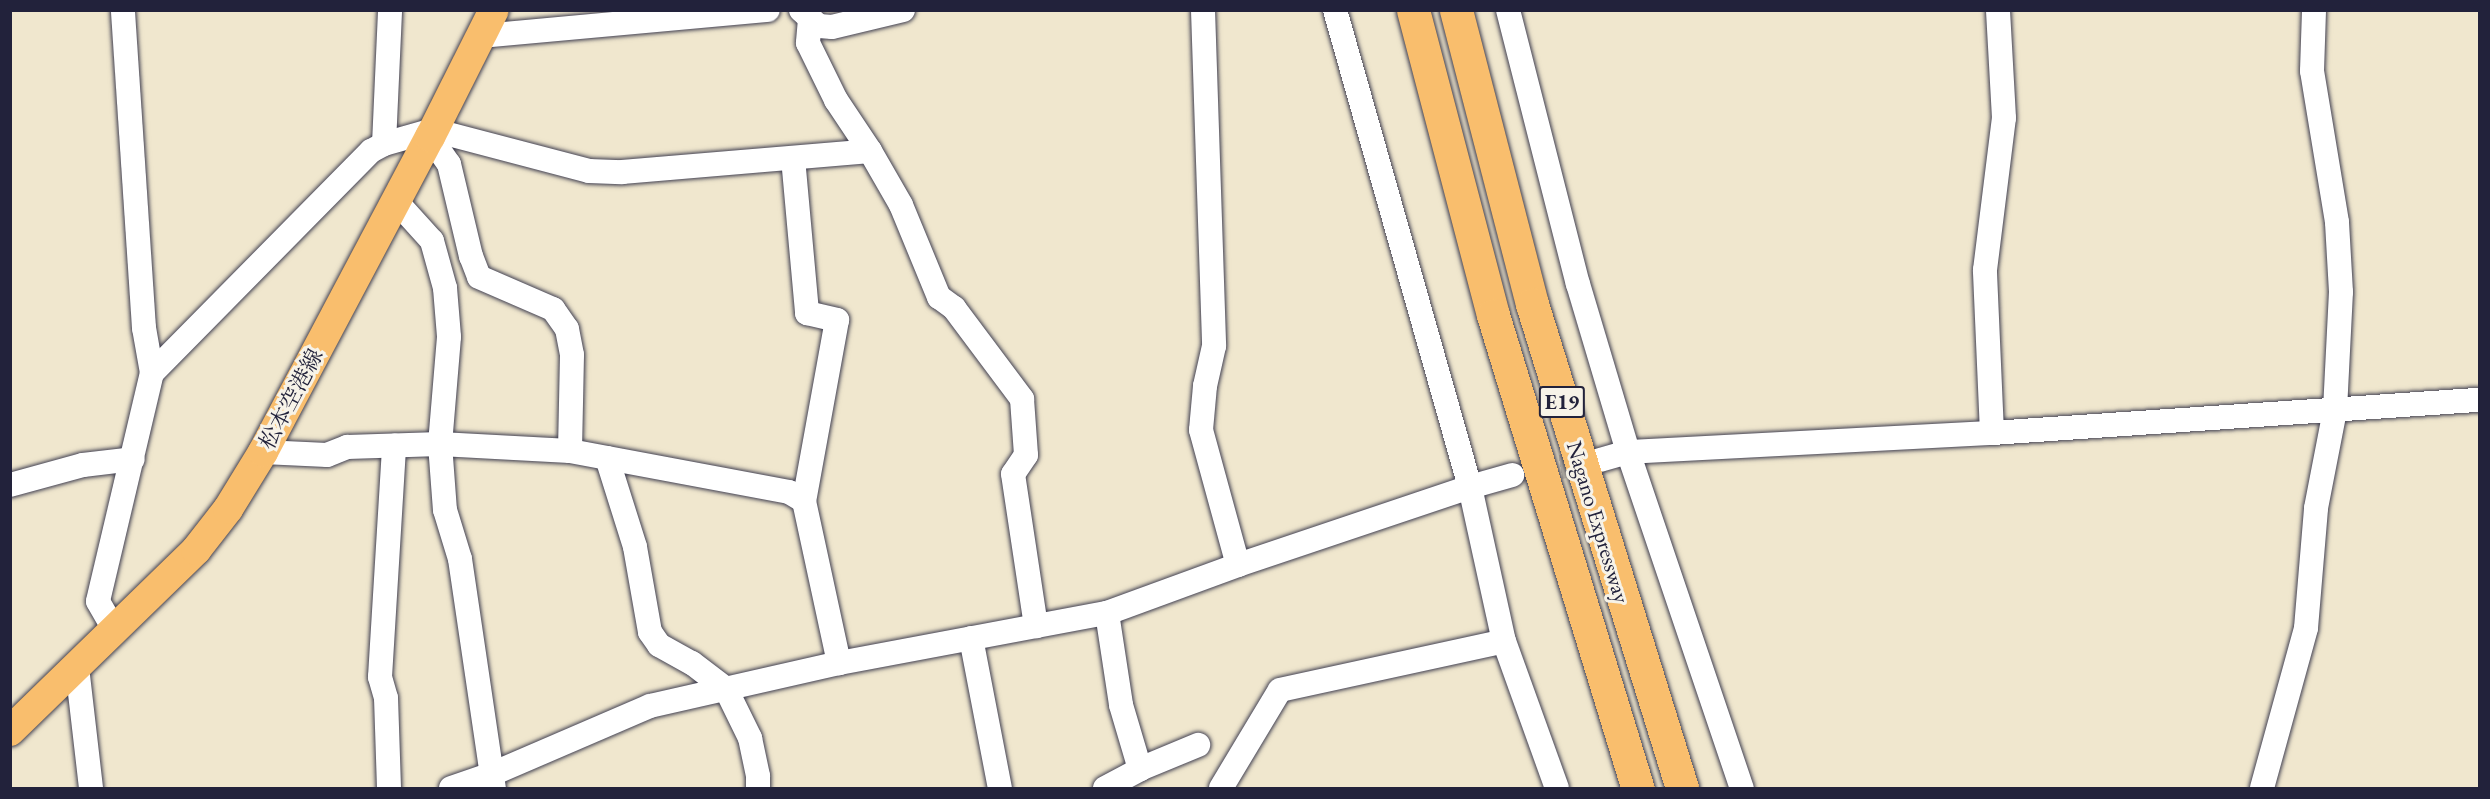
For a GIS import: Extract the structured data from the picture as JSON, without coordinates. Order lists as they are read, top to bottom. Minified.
{"streets":{"highway":["E19","Nagano Expressway"],"main road":["松本空港線"]}}
